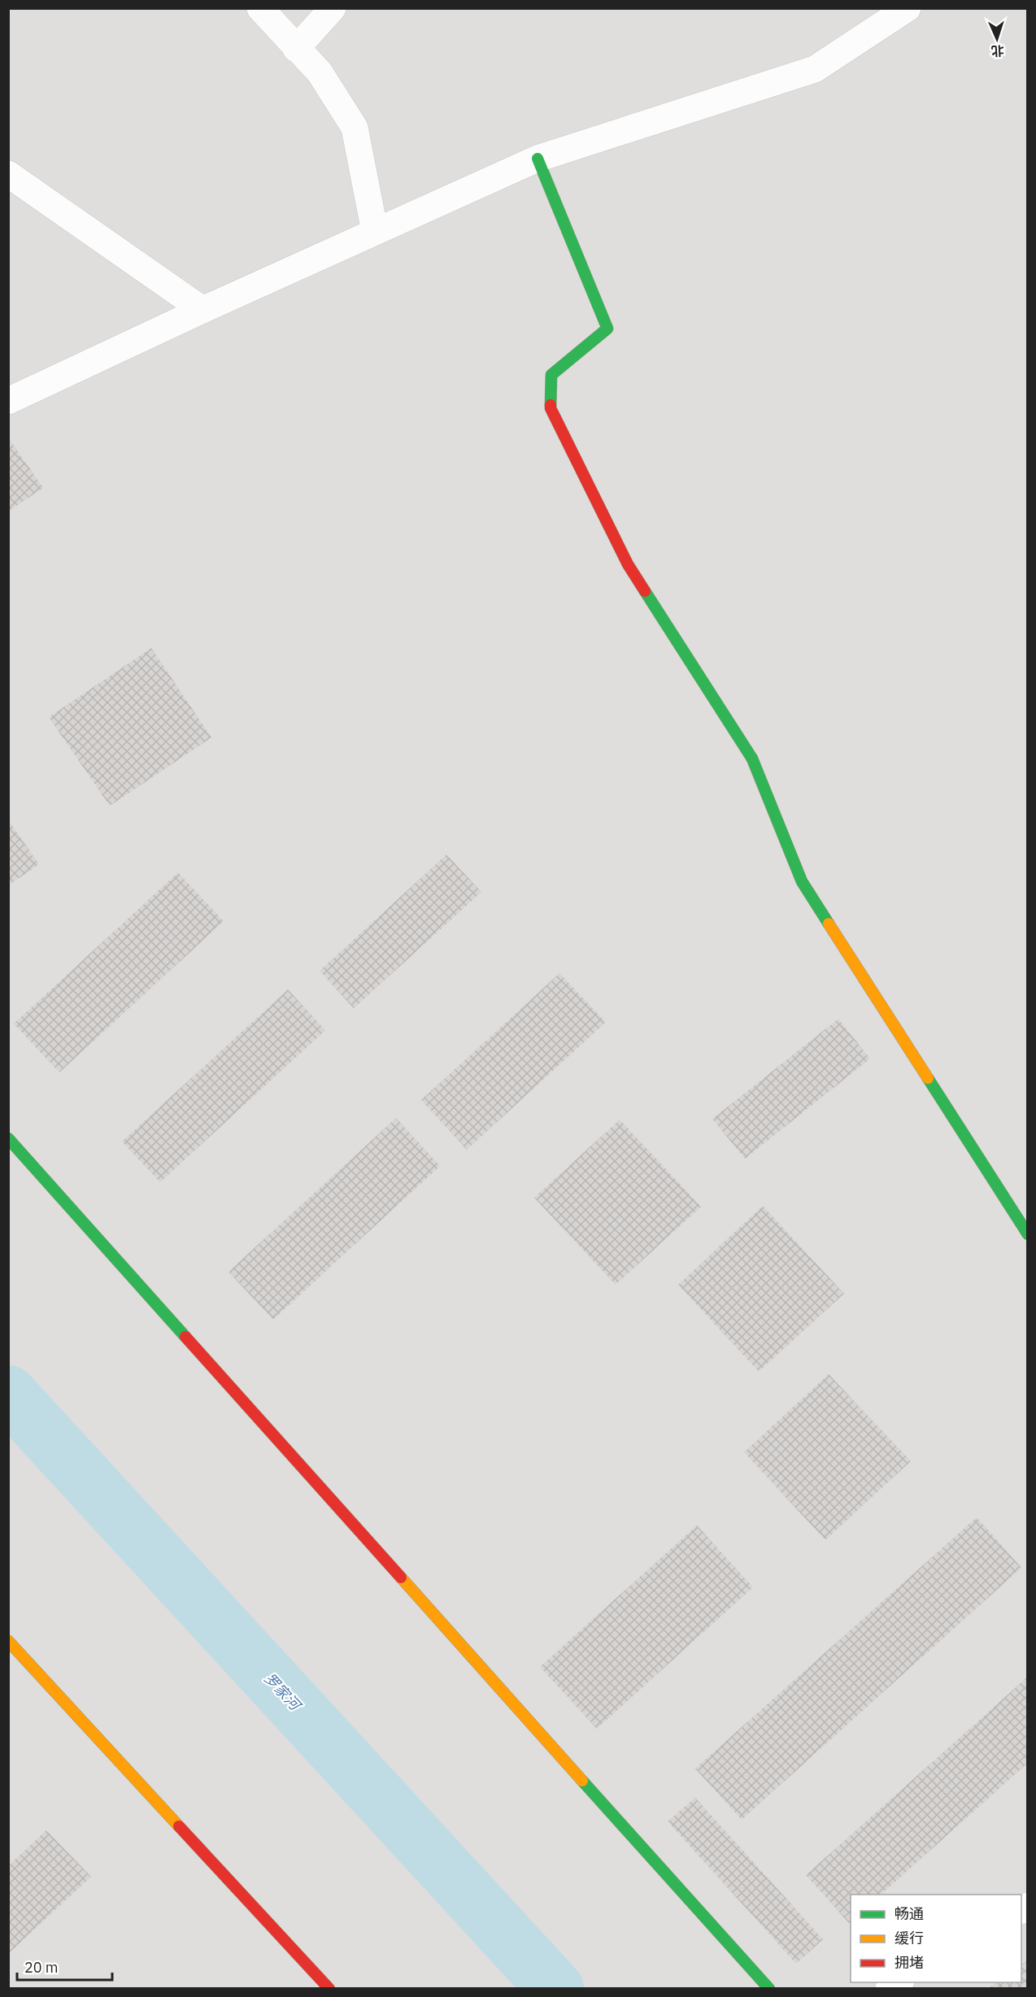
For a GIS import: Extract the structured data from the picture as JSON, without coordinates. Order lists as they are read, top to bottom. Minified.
{"water":["罗家河"],"legend":["畅通","缓行","拥堵"],"scale_bar":"20 m","north":"bottom"}
